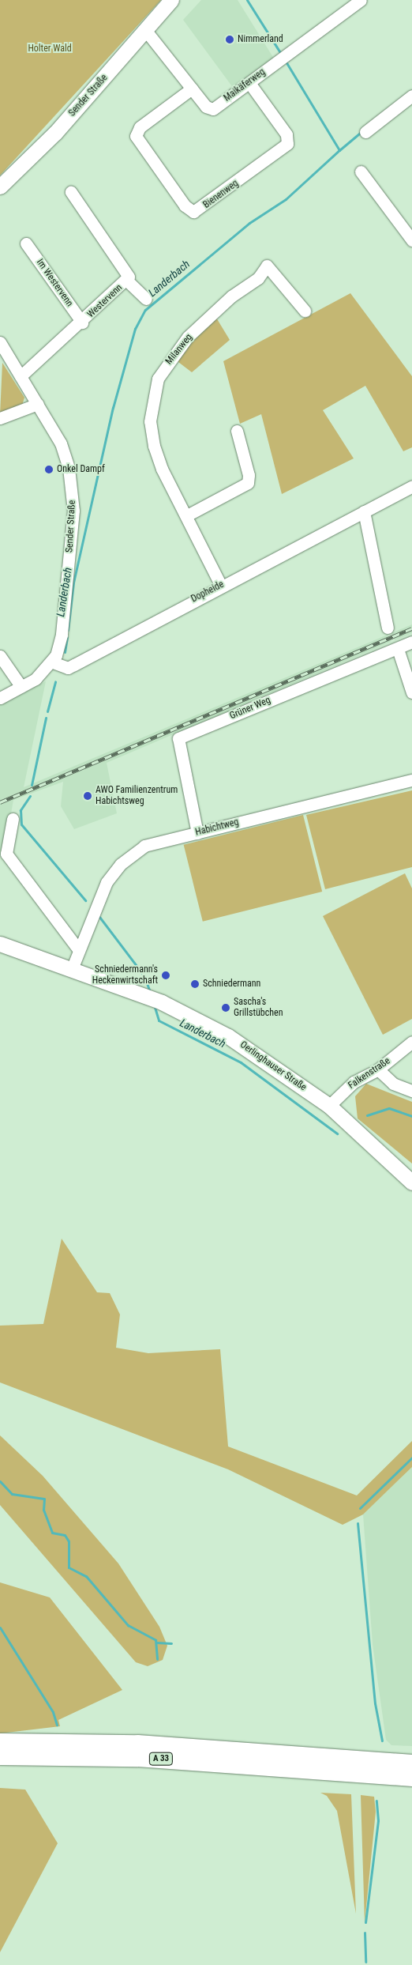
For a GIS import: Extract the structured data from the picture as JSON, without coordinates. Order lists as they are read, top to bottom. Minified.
{"streets":{"highway":["A 33"],"main road":["Sender Straße","Oerlinghauser Straße"],"street":["Maikäferweg","Bienenweg","Im Westervenn","Westervenn","Milanweg","Dopheide","Grüner Weg","Habichtweg","Falkenstraße"]},"crossings":[["Maikäferweg","Sender Straße"],["Maikäferweg","Bienenweg"],["Sender Straße","Westervenn"],["Sender Straße","Dopheide"],["Im Westervenn","Westervenn"],["Milanweg","Dopheide"],["Grüner Weg","Habichtweg"],["Habichtweg","Oerlinghauser Straße"],["Oerlinghauser Straße","Falkenstraße"]],"water":["Landerbach"],"parks":["Holter Wald"],"places":["Nimmerland","Onkel Dampf","AWO Familienzentrum Habichtsweg","Schniedermann's Heckenwirtschaft","Schniedermann","Sascha's Grillstübchen"]}
